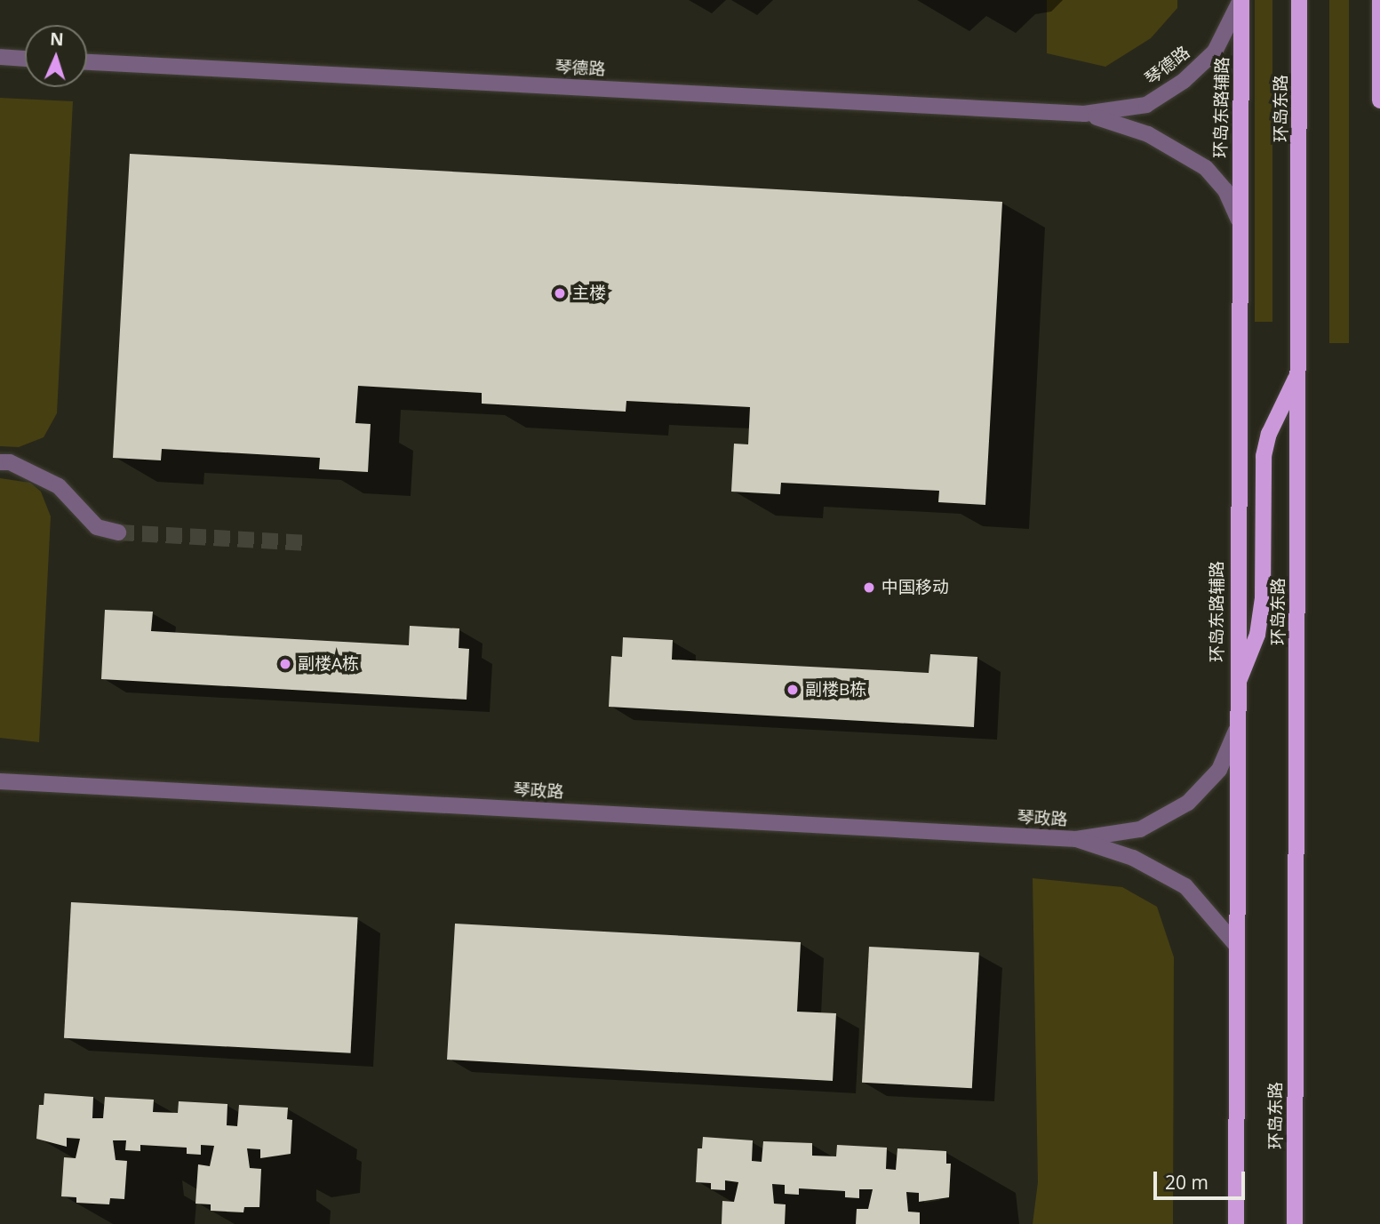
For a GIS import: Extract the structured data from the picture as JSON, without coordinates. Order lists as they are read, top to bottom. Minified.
{"streets":{"main road":["环岛东路辅路","环岛东路"],"street":["琴德路","琴政路"]},"crossings":[["琴德路","环岛东路辅路"]],"places":["主楼","中国移动","副楼A栋","副楼B栋"],"scale_bar":"20 m","north":"top"}
